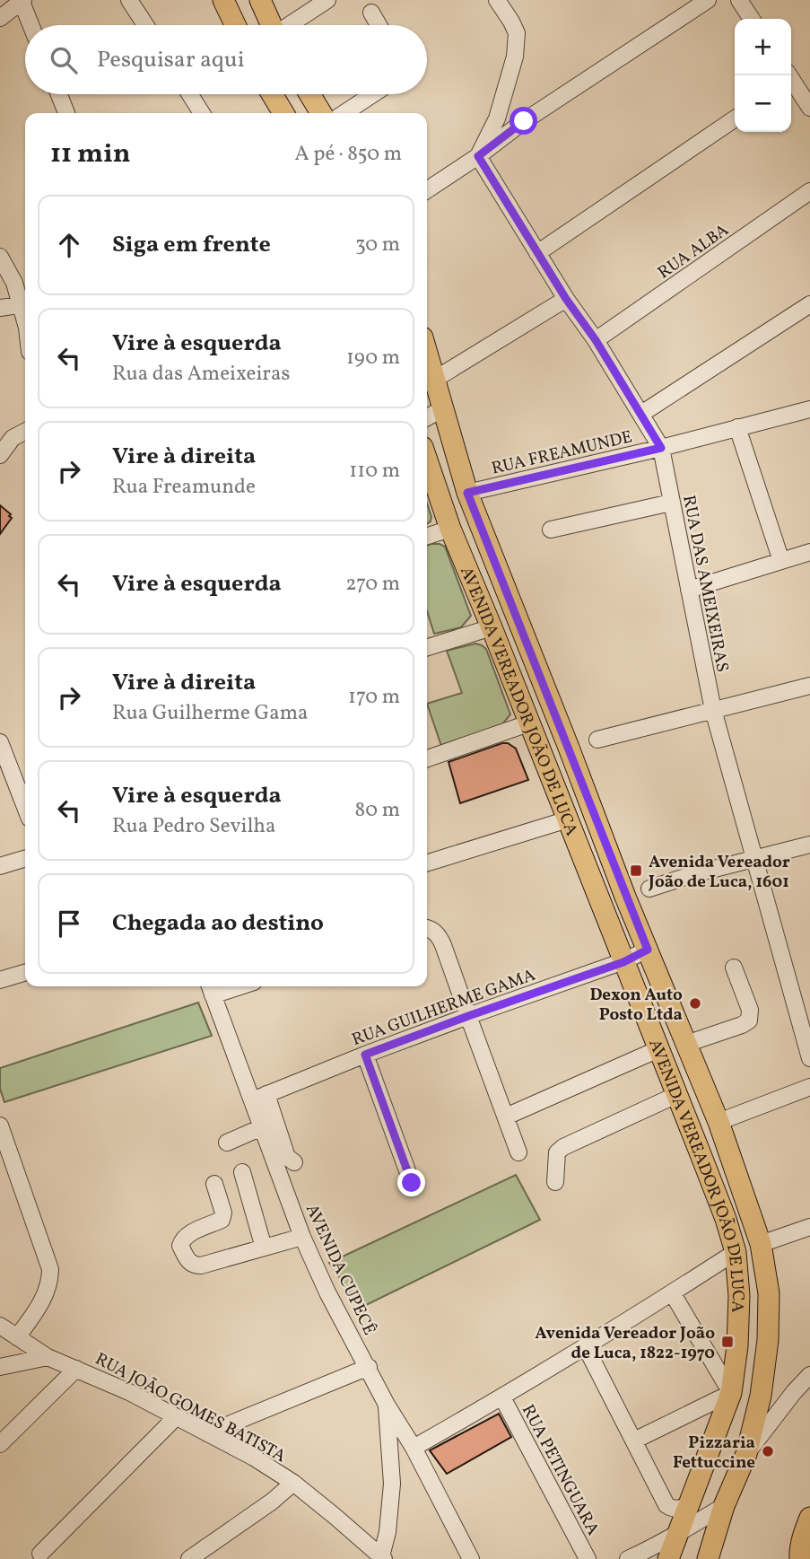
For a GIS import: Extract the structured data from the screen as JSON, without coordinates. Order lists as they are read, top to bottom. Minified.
{"streets":{"main road":["AVENIDA VEREADOR JOÃO DE LUCA"],"street":["RUA ALBA","RUA FREAMUNDE","RUA DAS AMEIXEIRAS","RUA GUILHERME GAMA","AVENIDA CUPECÊ","RUA JOÃO GOMES BATISTA","RUA PETINGUARA"]},"crossings":[["RUA ALBA","RUA DAS AMEIXEIRAS"],["RUA FREAMUNDE","RUA DAS AMEIXEIRAS"],["RUA FREAMUNDE","AVENIDA VEREADOR JOÃO DE LUCA"],["AVENIDA VEREADOR JOÃO DE LUCA","RUA GUILHERME GAMA"],["RUA GUILHERME GAMA","AVENIDA CUPECÊ"]],"places":{"transit":["Avenida Vereador João de Luca, 1601","Avenida Vereador João de Luca, 1822-1970"],"other":["Dexon Auto Posto Ltda","Pizzaria Fettuccine"]},"page":{"map_buttons":["+","−"],"search":"Pesquisar aqui","heading":["11 min","A pé · 850 m"],"list":[["Siga em frente","30 m"],["Vire à esquerda","Rua das Ameixeiras","190 m"],["Vire à direita","Rua Freamunde","110 m"],["Vire à esquerda","270 m"],["Vire à direita","Rua Guilherme Gama","170 m"],["Vire à esquerda","Rua Pedro Sevilha","80 m"],"Chegada ao destino"]}}
